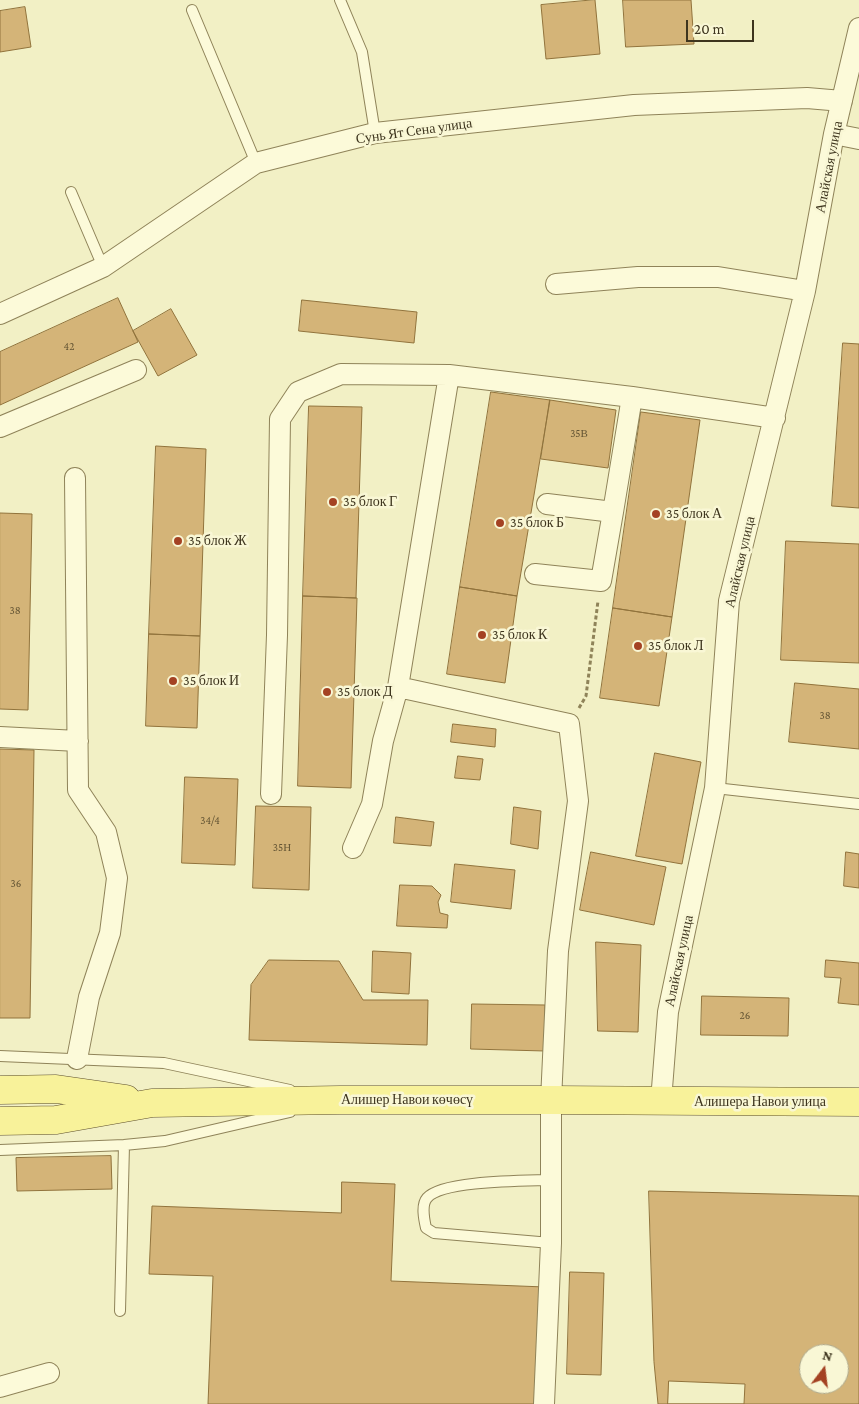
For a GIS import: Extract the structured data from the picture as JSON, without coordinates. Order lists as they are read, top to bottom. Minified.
{"streets":{"main road":["Алишер Навои көчөсү","Алишера Навои улица"],"street":["Сунь Ят Сена улица","Алайская улица"]},"crossings":[["Сунь Ят Сена улица","Алайская улица"],["Алайская улица","Алишер Навои көчөсү"],["Алайская улица","Алишера Навои улица"],["Алишер Навои көчөсү","Алишера Навои улица"]],"places":["35 блок Г","35 блок А","35 блок Б","35 блок Ж","35 блок К","35 блок Л","35 блок И","35 блок Д"],"house_numbers":["42","35В","38","38","34/4","35Н","36","26"],"scale_bar":"20 m","north":"top"}
